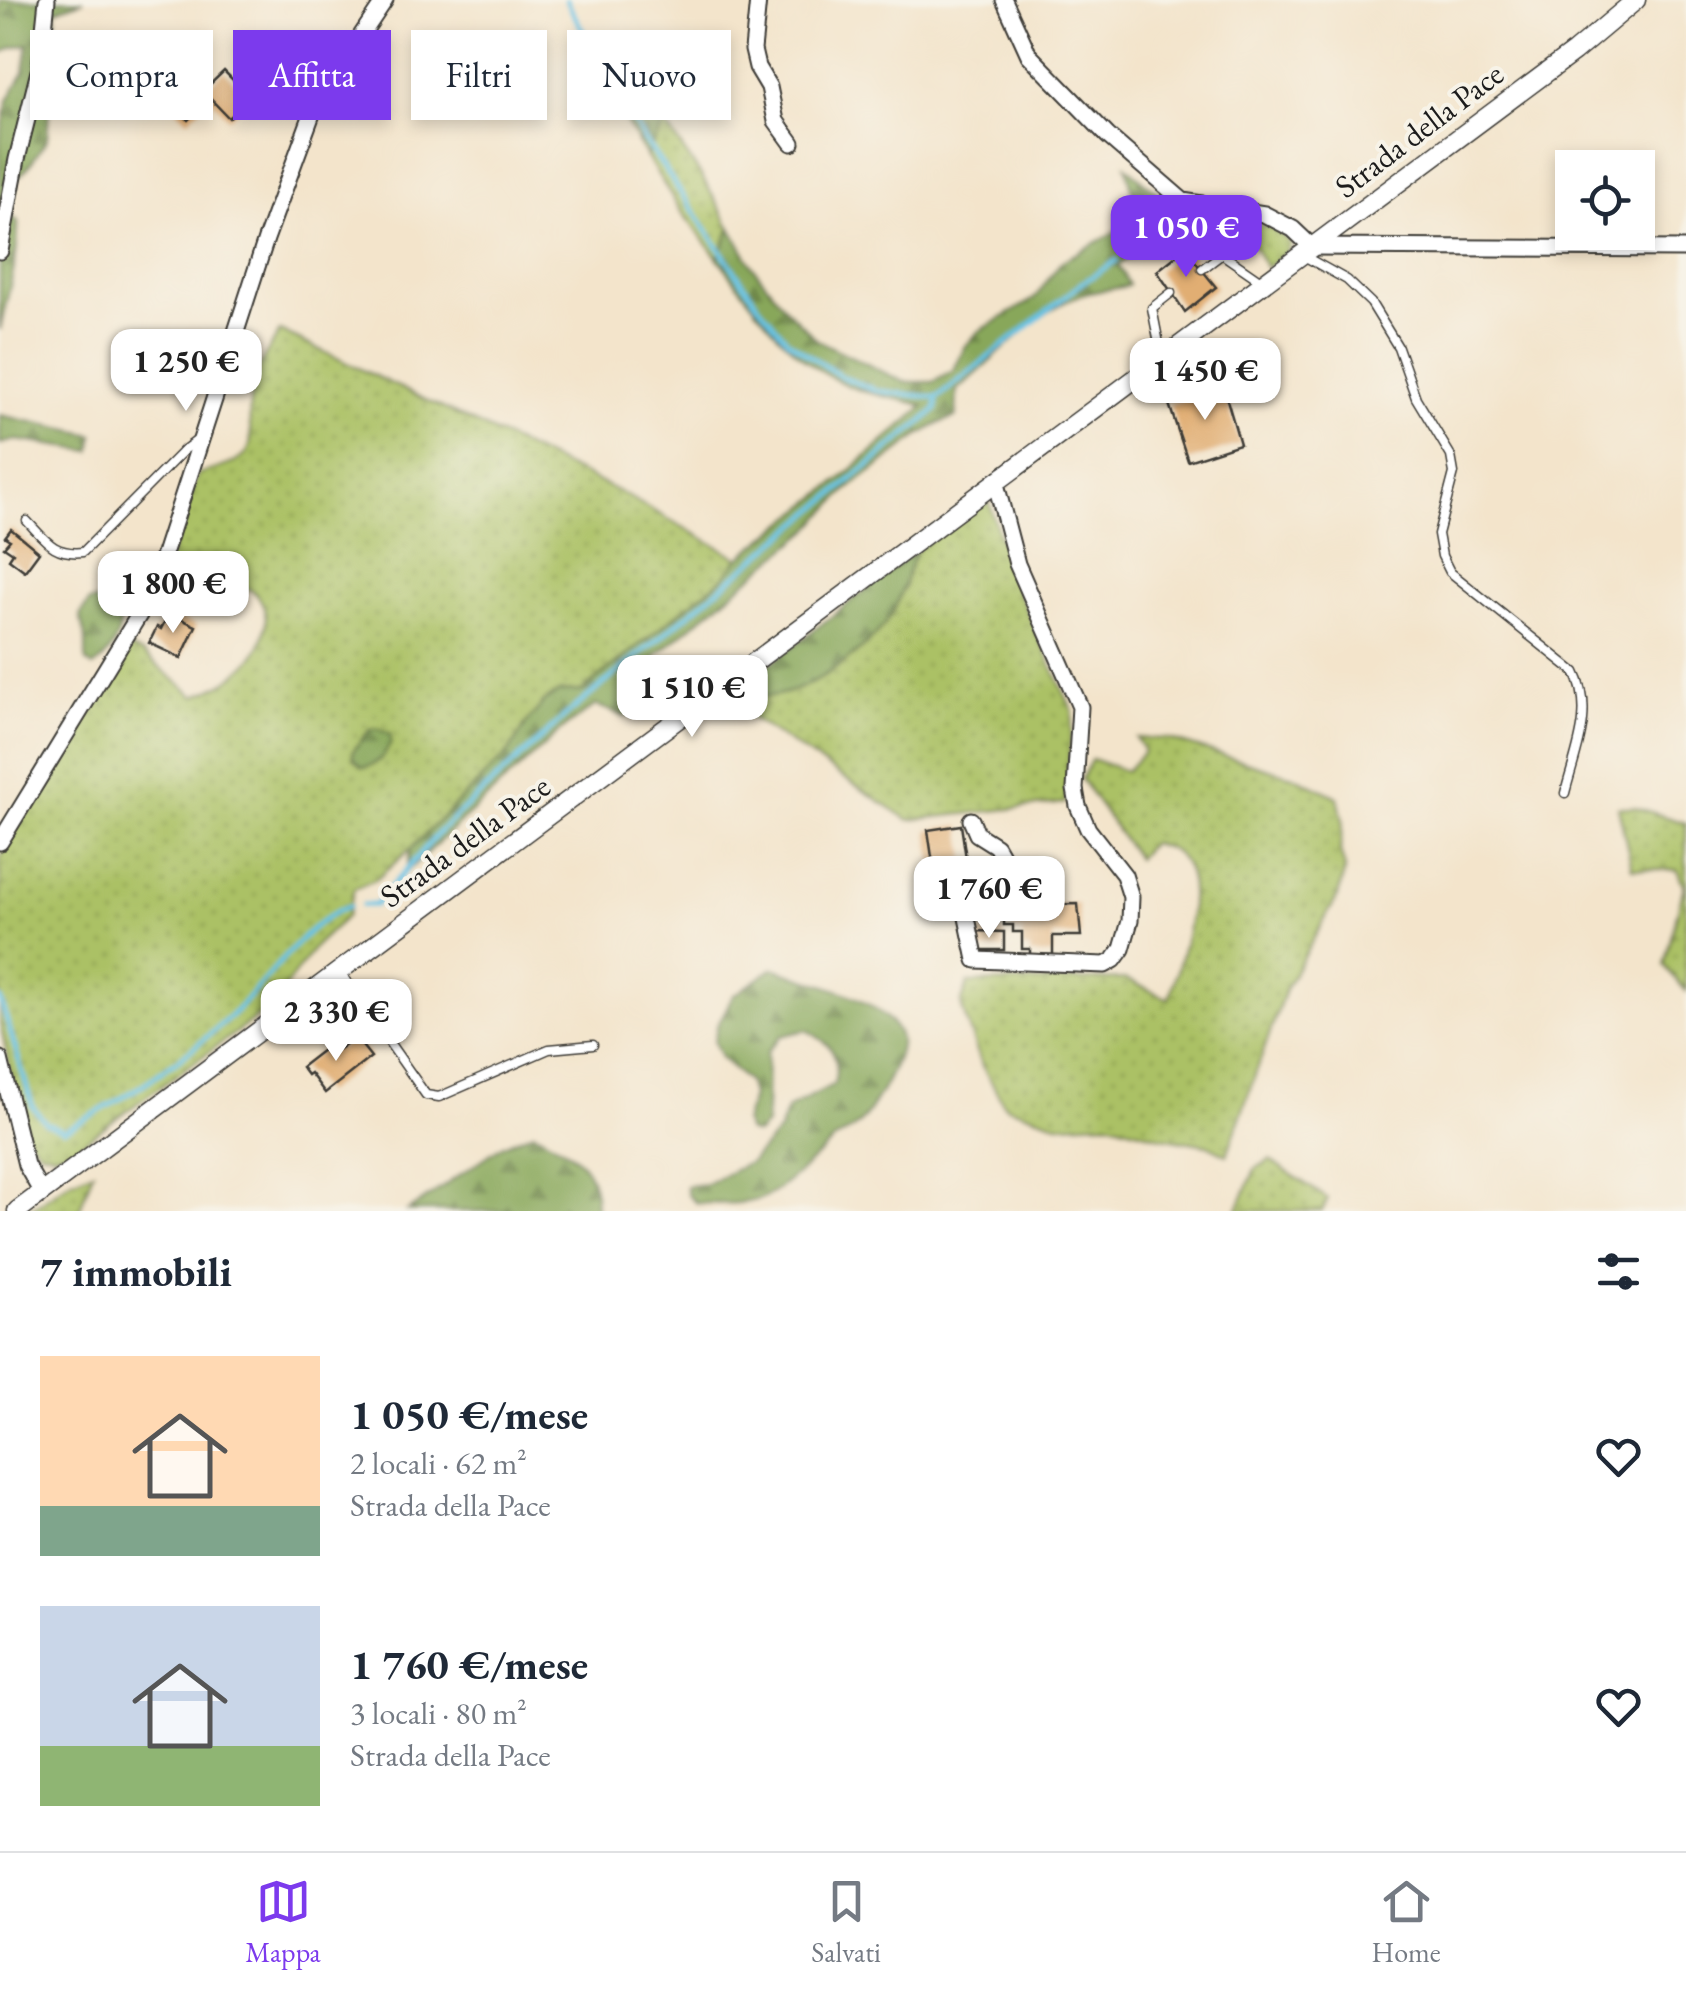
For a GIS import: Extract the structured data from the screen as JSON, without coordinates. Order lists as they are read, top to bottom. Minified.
{"streets":{"street":["Strada della Pace"]},"page":{"chip":["Compra","Affitta","Filtri","Nuovo"],"price":["1 050 €","1 250 €","1 450 €","1 800 €","1 510 €","1 760 €","2 330 €"],"heading":"7 immobili","list":[{"name":"1 050 €/mese","note":"2 locali · 62 m² · Strada della Pace"},{"name":"1 760 €/mese","note":"3 locali · 80 m² · Strada della Pace"}],"tabs":["Mappa","Salvati","Home"]}}
